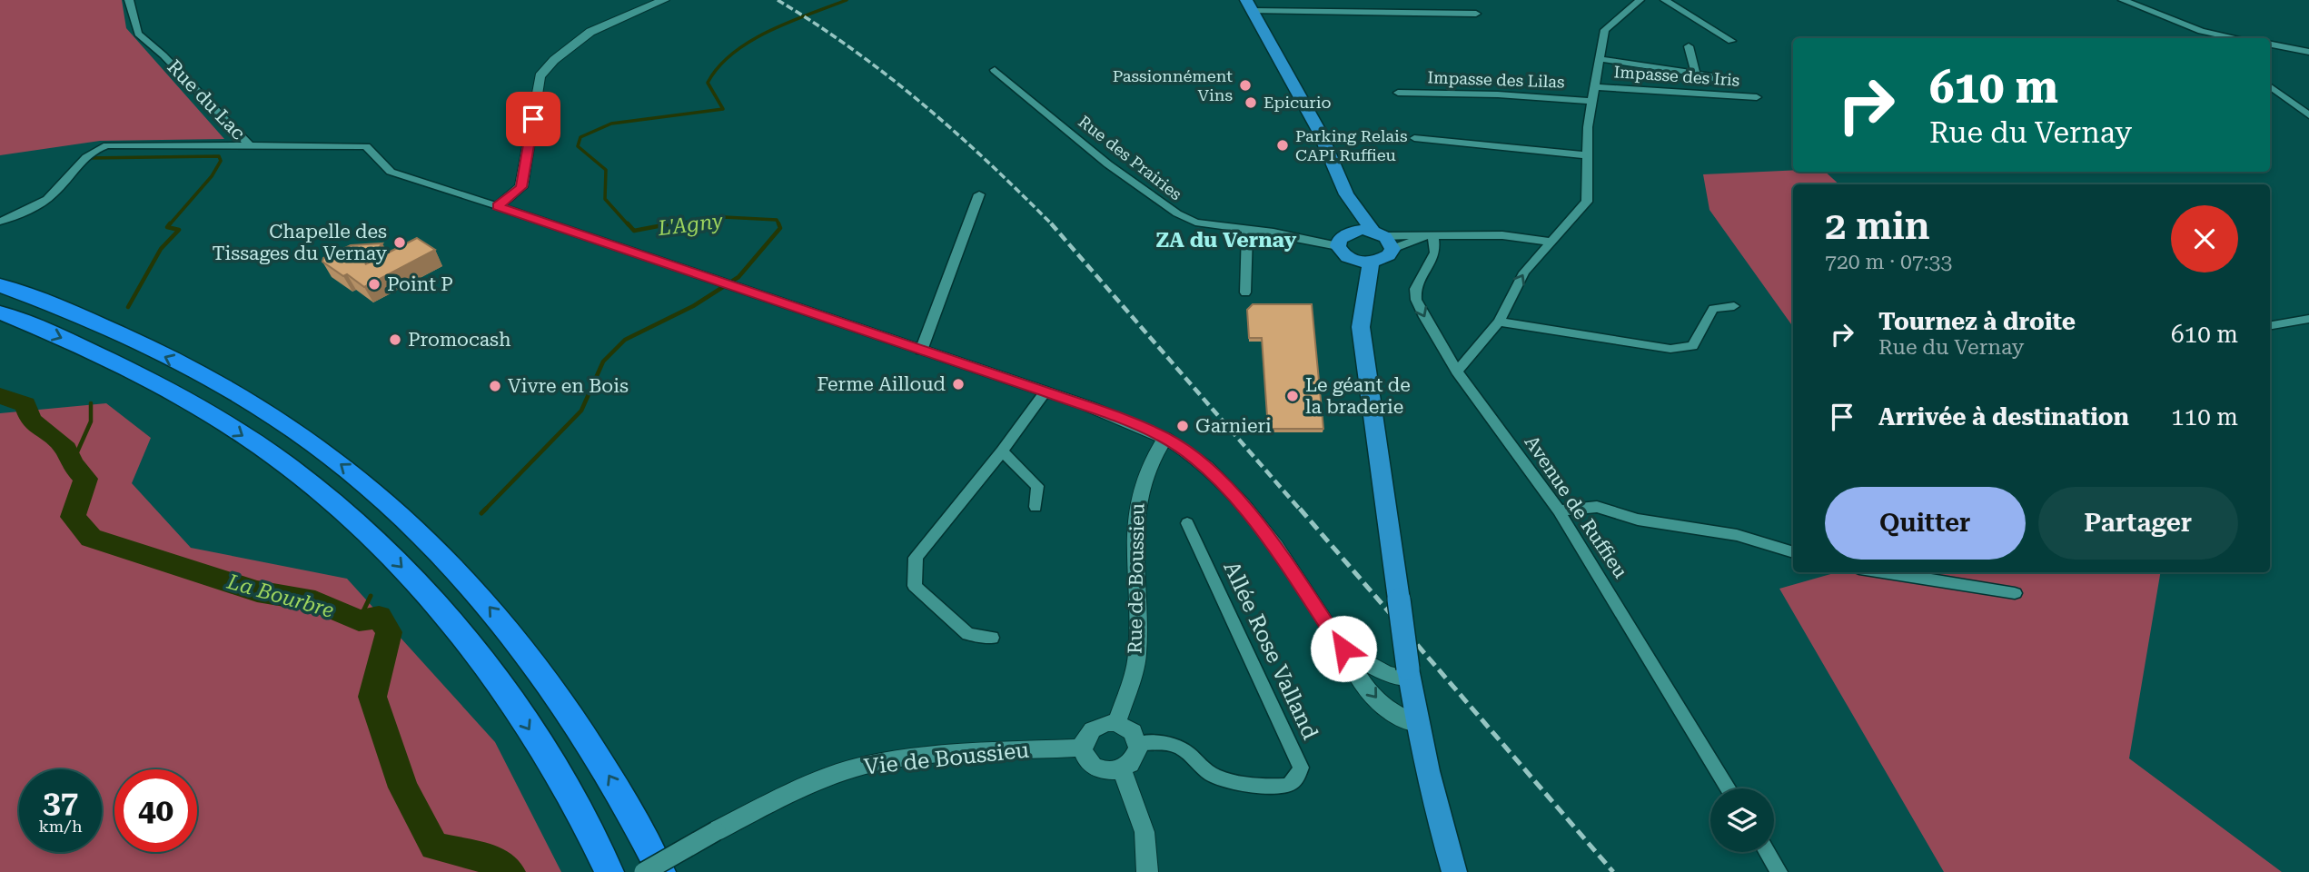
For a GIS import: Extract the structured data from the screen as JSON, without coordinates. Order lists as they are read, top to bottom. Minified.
{"streets":{"street":["Impasse des Iris","Impasse des Lilas","Rue du Lac","Rue des Prairies","Avenue de Ruffieu","Rue de Boussieu","Allée Rose Valland","Vie de Boussieu"]},"crossings":[["Rue du Lac","Rue de Boussieu"],["Rue de Boussieu","Allée Rose Valland"],["Rue de Boussieu","Vie de Boussieu"],["Allée Rose Valland","Vie de Boussieu"]],"districts":["ZA du Vernay"],"water":["L'Agny","La Bourbre"],"places":["Passionnément Vins","Epicurio","Parking Relais CAPI Ruffieu","Chapelle des Tissages du Vernay","Point P","Promocash","Ferme Ailloud","Vivre en Bois","Le géant de la braderie","Garnieri"],"page":{"turn":["610 m","Rue du Vernay"],"heading":["2 min","720 m · 07:33"],"list":[{"name":"Tournez à droite","note":"Rue du Vernay","value":"610 m"},{"name":"Arrivée à destination","value":"110 m"}],"buttons":["Quitter","Partager"],"speed":"37 km/h","limit":"40"}}
